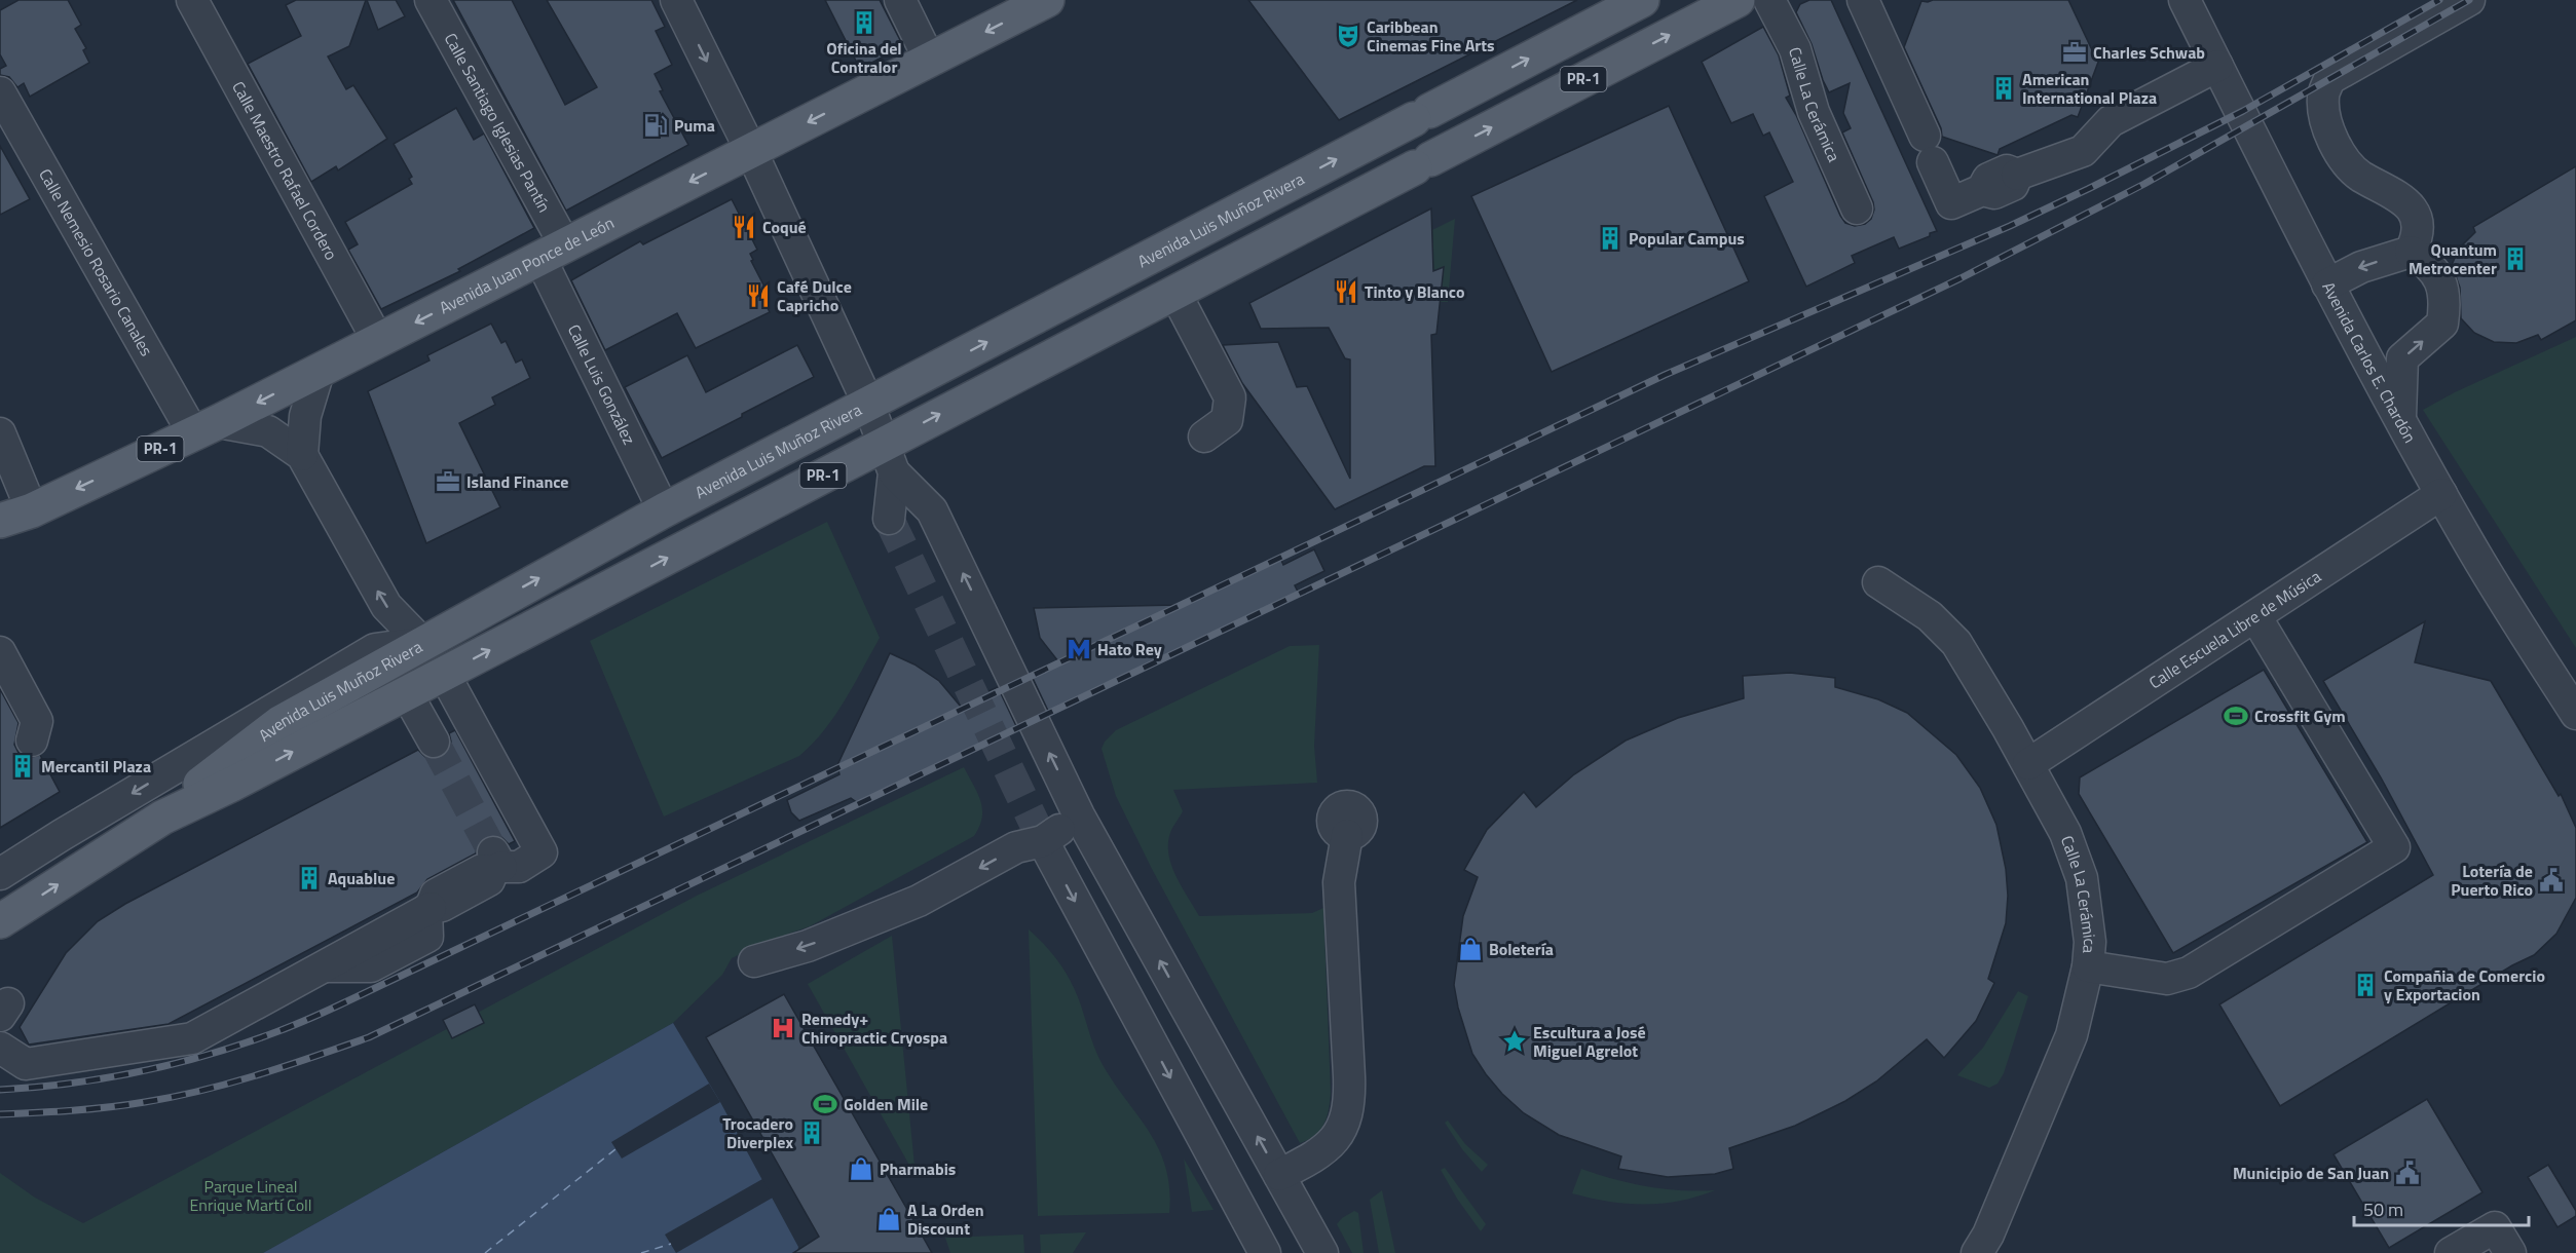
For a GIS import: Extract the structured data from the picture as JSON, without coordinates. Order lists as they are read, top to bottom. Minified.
{"streets":{"main road":["PR-1","Avenida Luis Muñoz Rivera","Avenida Juan Ponce de León"],"street":["Calle La Cerámica","Calle Santiago Iglesias Pantín","Calle Maestro Rafael Cordero","Calle Nemesio Rosario Canales","Avenida Carlos E. Chardón","Calle Luis González","Calle Escuela Libre de Música"]},"crossings":[["Calle La Cerámica","Calle Escuela Libre de Música"],["Calle Santiago Iglesias Pantín","Avenida Juan Ponce de León"],["Calle Santiago Iglesias Pantín","Calle Luis González"],["Calle Maestro Rafael Cordero","Avenida Juan Ponce de León"],["Avenida Luis Muñoz Rivera","Calle Luis González"],["Calle Nemesio Rosario Canales","Avenida Juan Ponce de León"],["Avenida Juan Ponce de León","Calle Luis González"],["Avenida Carlos E. Chardón","Calle Escuela Libre de Música"]],"one_way":["Avenida Luis Muñoz Rivera","Avenida Juan Ponce de León"],"parks":["Parque Lineal Enrique Martí Coll"],"places":{"building":["Oficina del Contralor","American International Plaza","Popular Campus","Quantum Metrocenter","Mercantil Plaza","Aquablue","Compañia de Comercio y Exportacion","Trocadero Diverplex"],"theatre":["Caribbean Cinemas Fine Arts"],"office":["Charles Schwab","Island Finance"],"fuel station":["Puma"],"restaurant":["Coqué","Tinto y Blanco","Café Dulce Capricho"],"metro station":["Hato Rey"],"sports":["Crossfit Gym","Golden Mile"],"public building":["Lotería de Puerto Rico","Municipio de San Juan"],"shop":["Boletería","Pharmabis","A La Orden Discount"],"hospital":["Remedy+ Chiropractic Cryospa"],"place":["Escultura a José Miguel Agrelot"]},"scale_bar":"50 m"}
